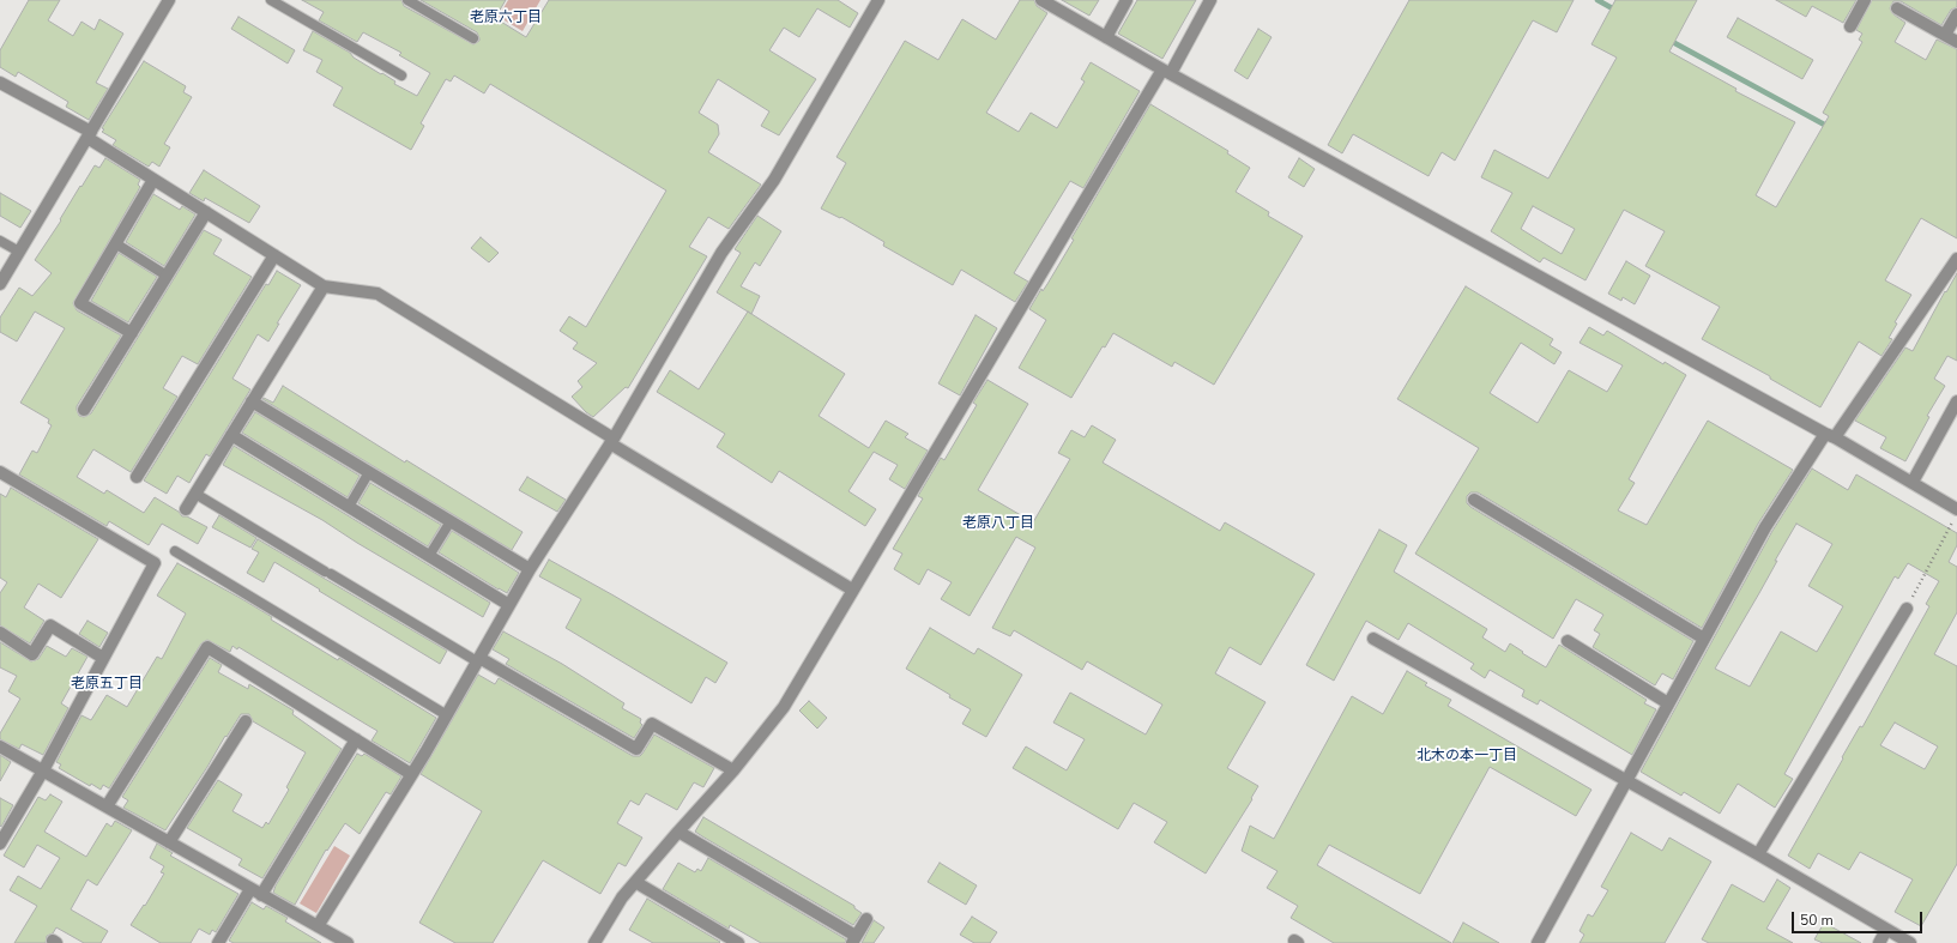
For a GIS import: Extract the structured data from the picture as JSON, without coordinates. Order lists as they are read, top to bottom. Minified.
{"districts":["老原六丁目","老原八丁目","老原五丁目","北木の本一丁目"],"scale_bar":"50 m"}
